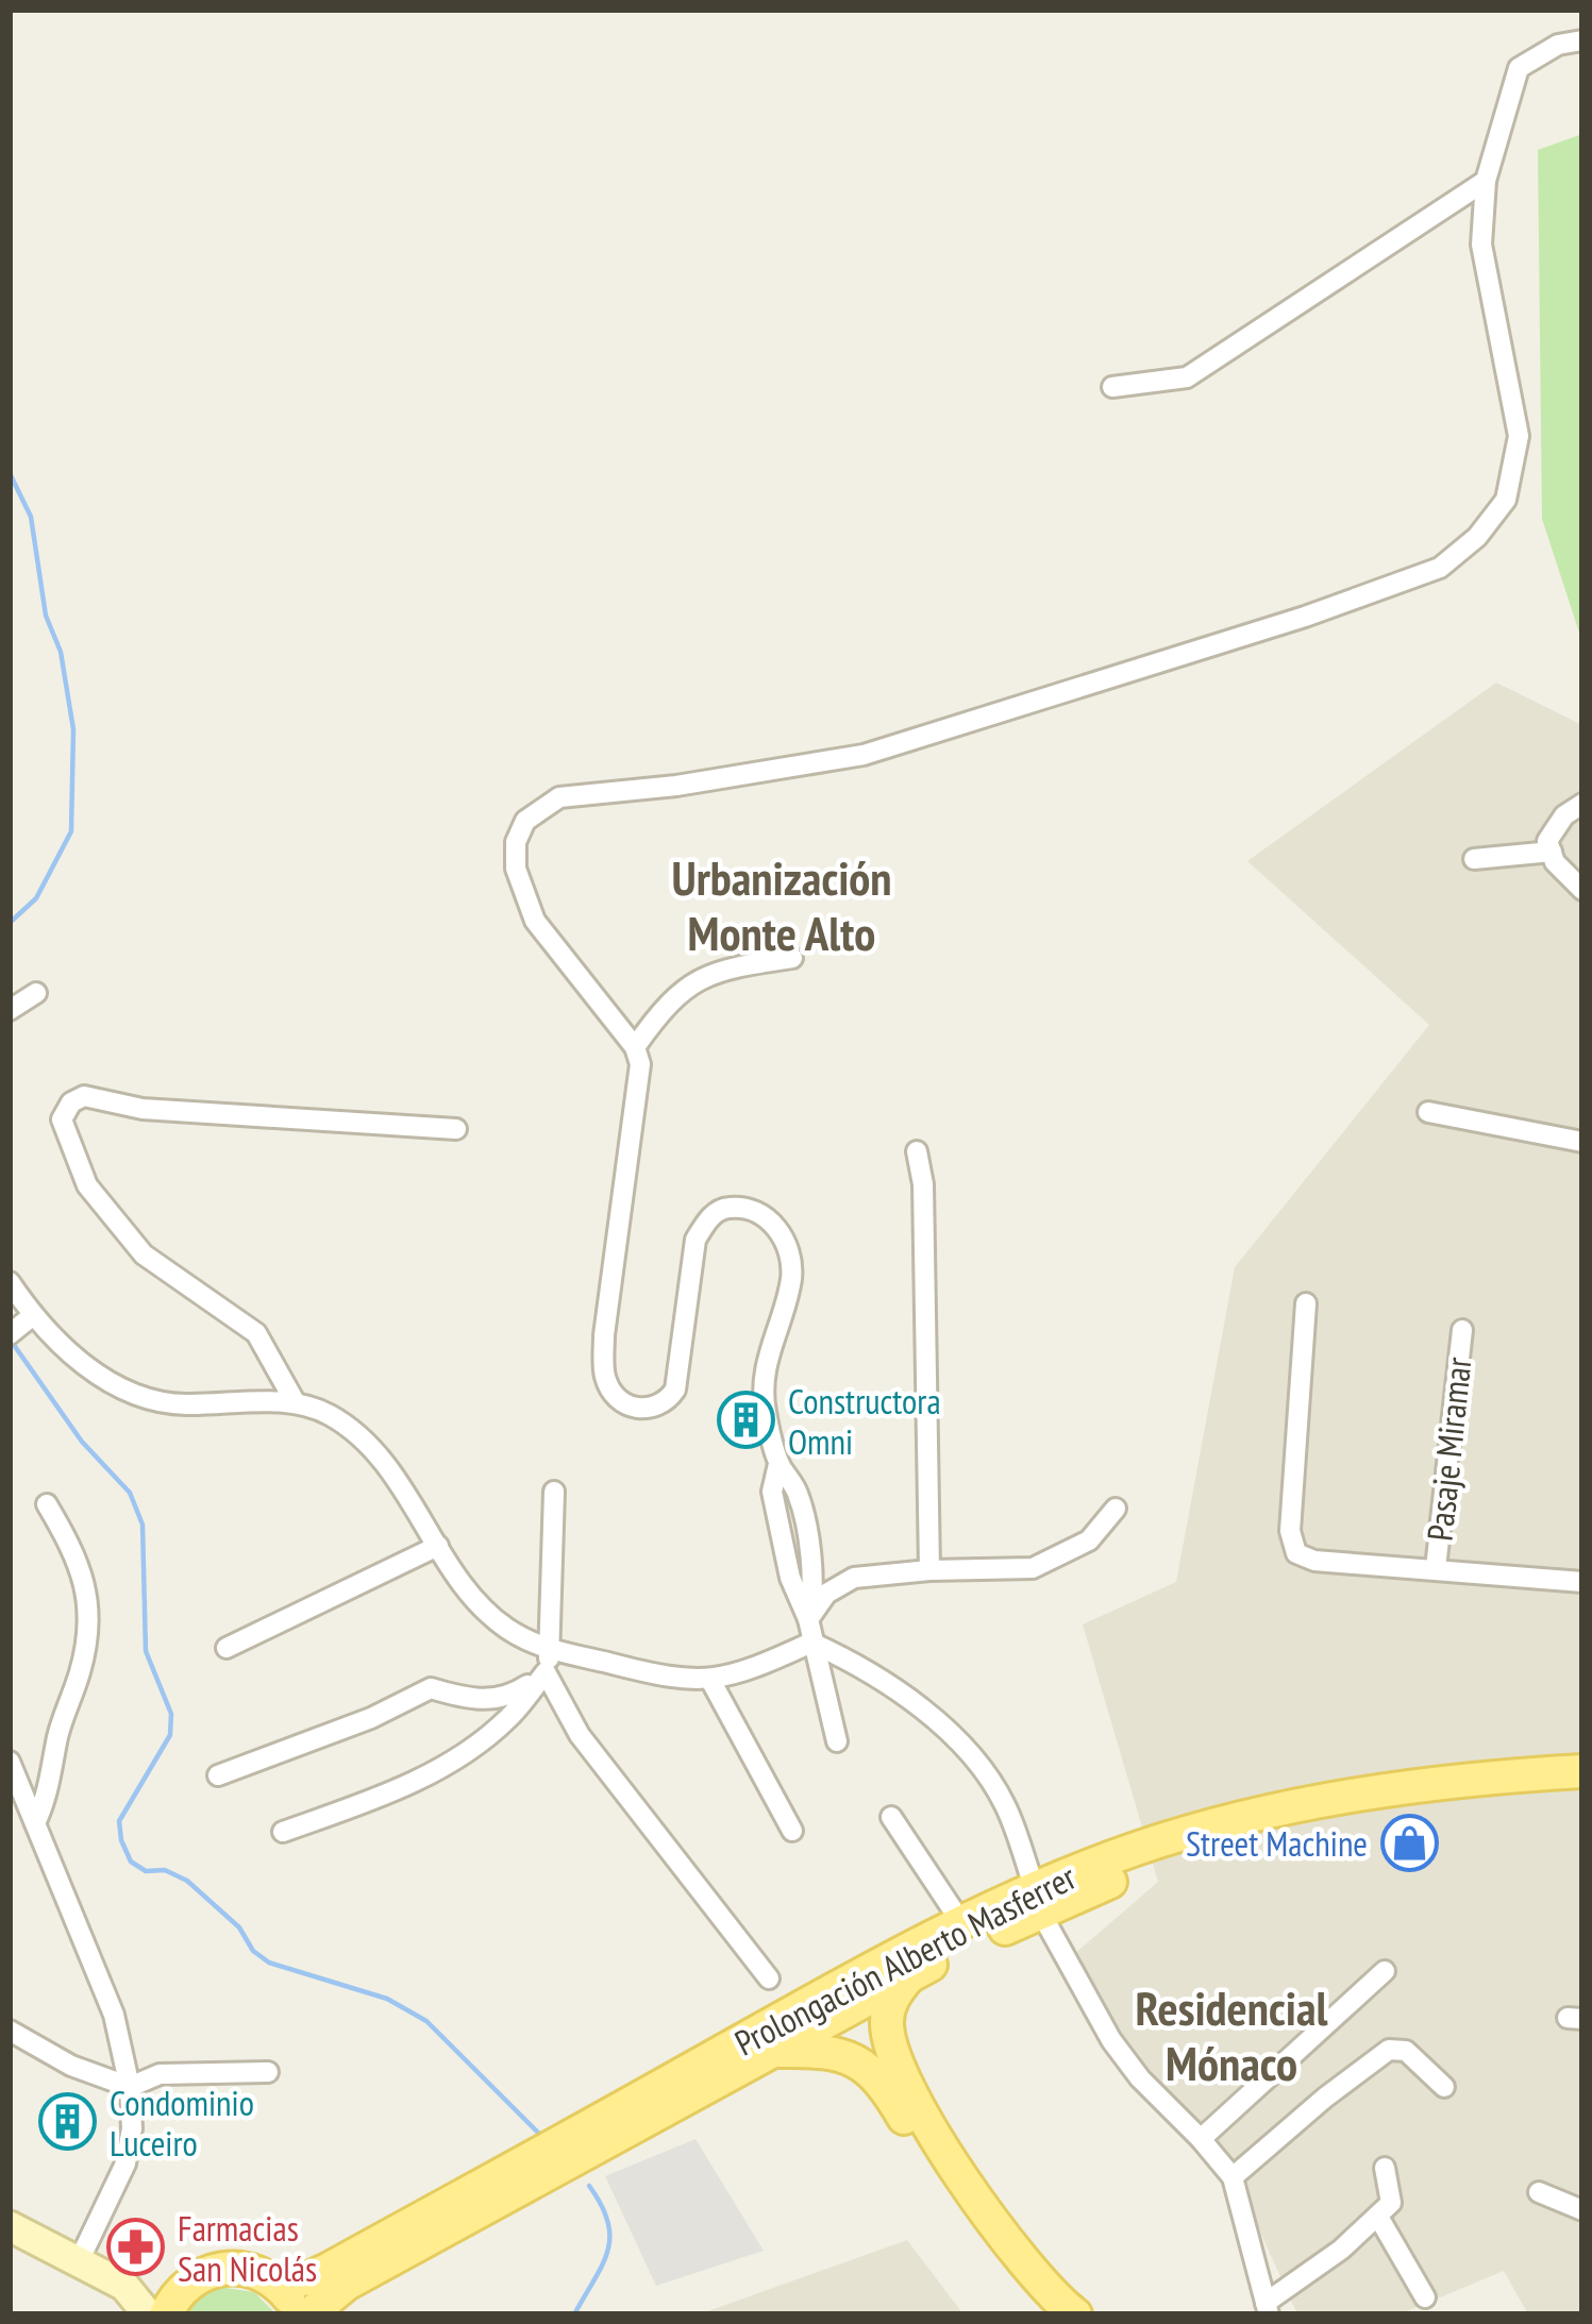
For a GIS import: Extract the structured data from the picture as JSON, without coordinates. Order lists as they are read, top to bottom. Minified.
{"streets":{"main road":["Prolongación Alberto Masferrer"],"street":["Pasaje Miramar"]},"districts":["Urbanización Monte Alto","Residencial Mónaco"],"places":{"building":["Constructora Omni","Condominio Luceiro"],"shop":["Street Machine"],"pharmacy":["Farmacias San Nicolás"]}}
